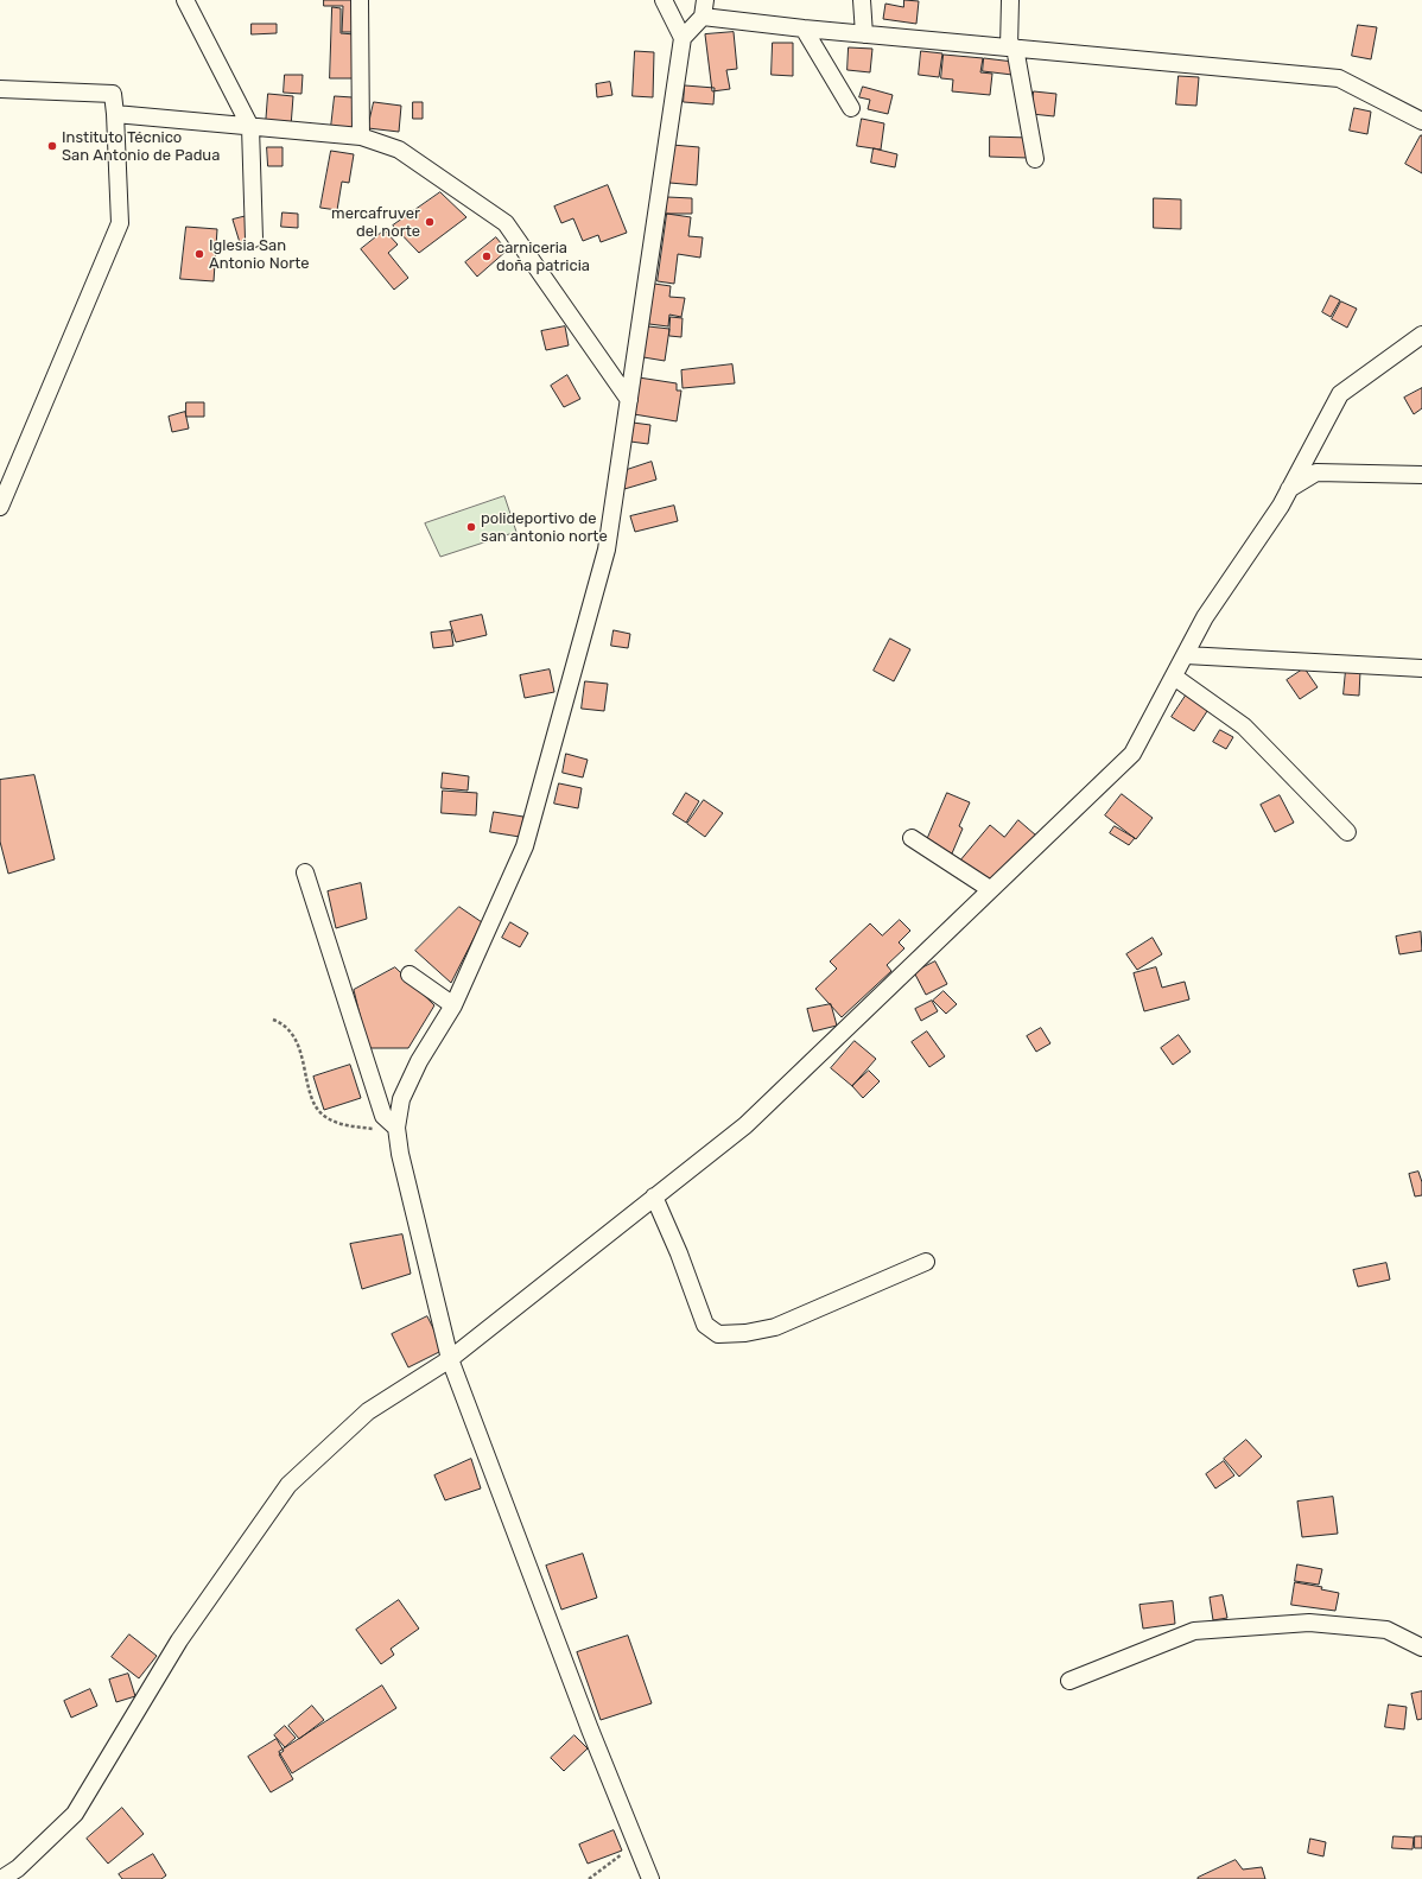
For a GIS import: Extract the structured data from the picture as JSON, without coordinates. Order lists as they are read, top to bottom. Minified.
{"places":["Instituto Técnico San Antonio de Padua","mercafruver del norte","Iglesia San Antonio Norte","carniceria doña patricia","polideportivo de san antonio norte"]}
